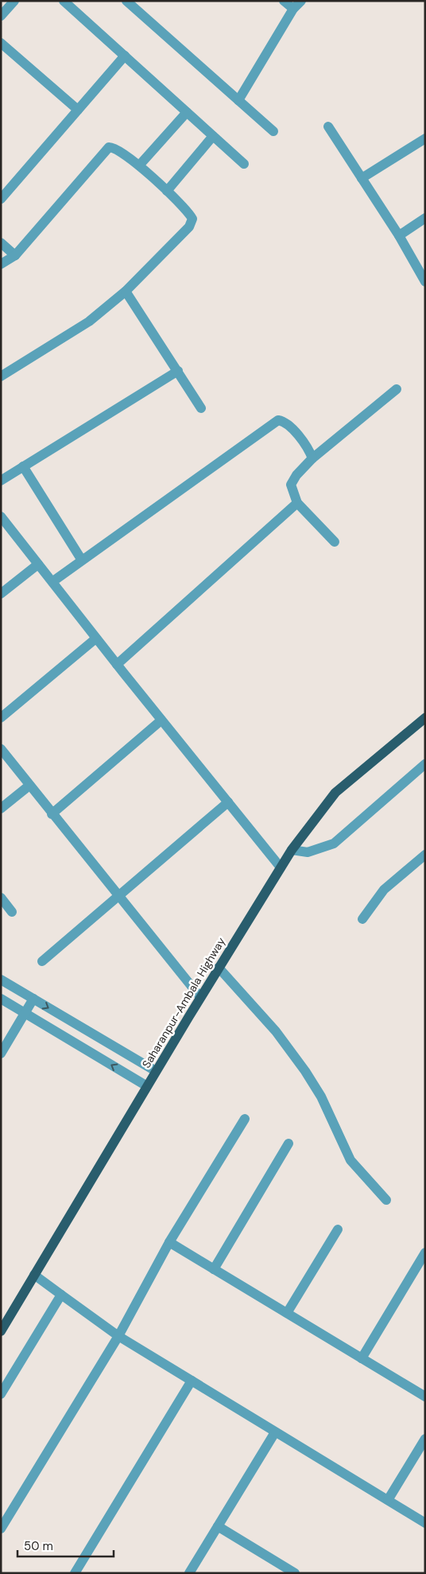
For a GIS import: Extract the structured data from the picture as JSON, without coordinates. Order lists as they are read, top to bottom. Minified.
{"streets":{"main road":["Saharanpur-Ambala Highway"]},"scale_bar":"50 m"}
